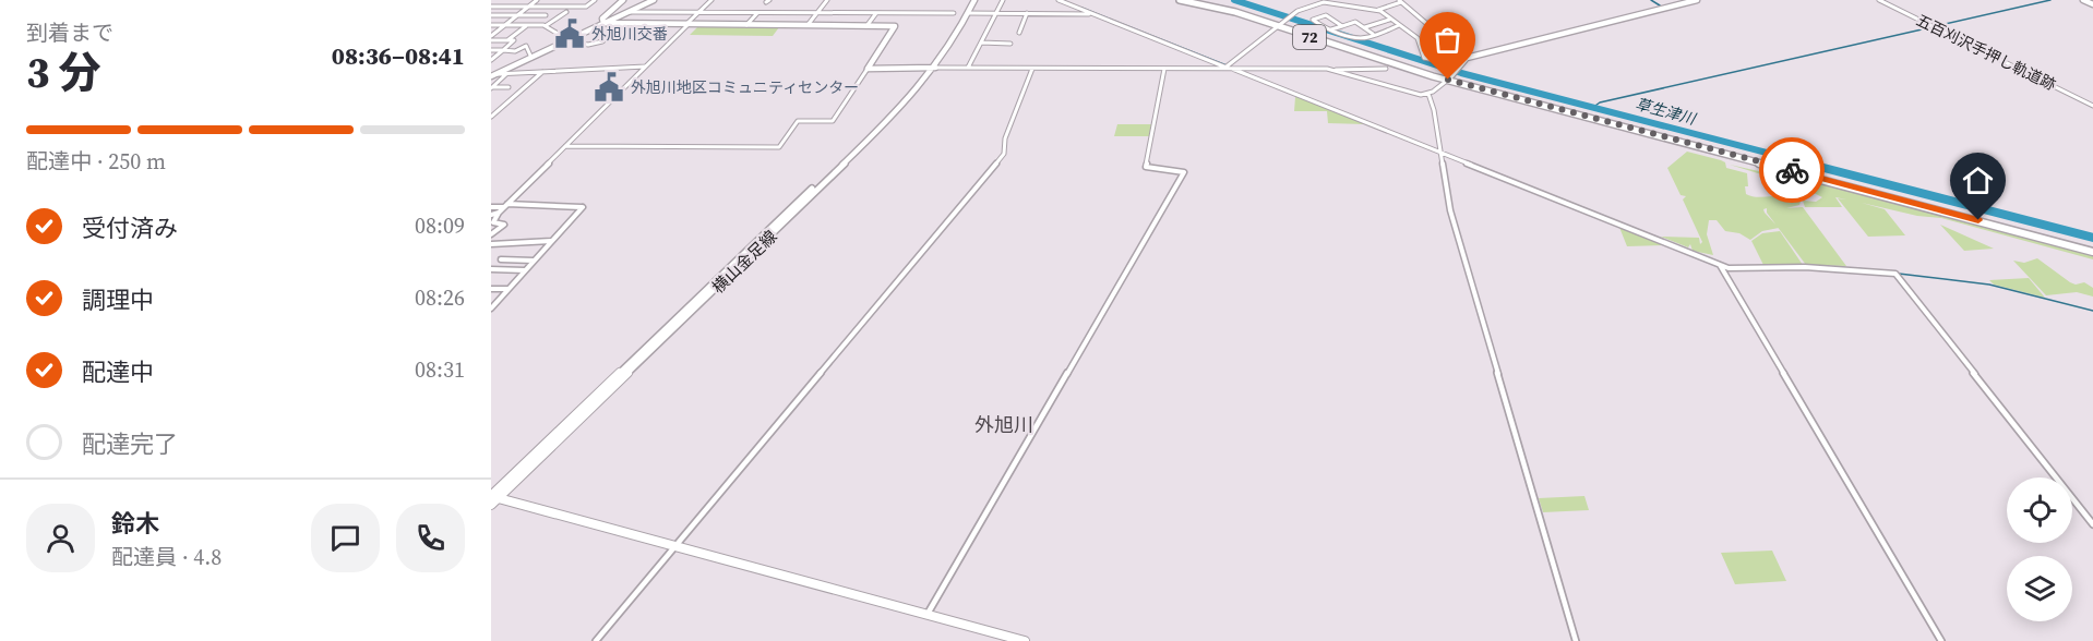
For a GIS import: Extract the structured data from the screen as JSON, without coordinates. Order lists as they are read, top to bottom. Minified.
{"streets":{"main road":["72"],"street":["五百刈沢手押し軌道跡","横山金足線"]},"districts":["外旭川"],"water":["草生津川"],"places":{"public building":["外旭川交番","外旭川地区コミュニティセンター"]},"page":{"heading":["3 分","到着まで","08:36–08:41"],"panel":["鈴木","配達員 · 4.8"],"bar":"配達中 · 250 m","list":[["受付済み","08:09"],["調理中","08:26"],["配達中","08:31"],"配達完了"]}}
